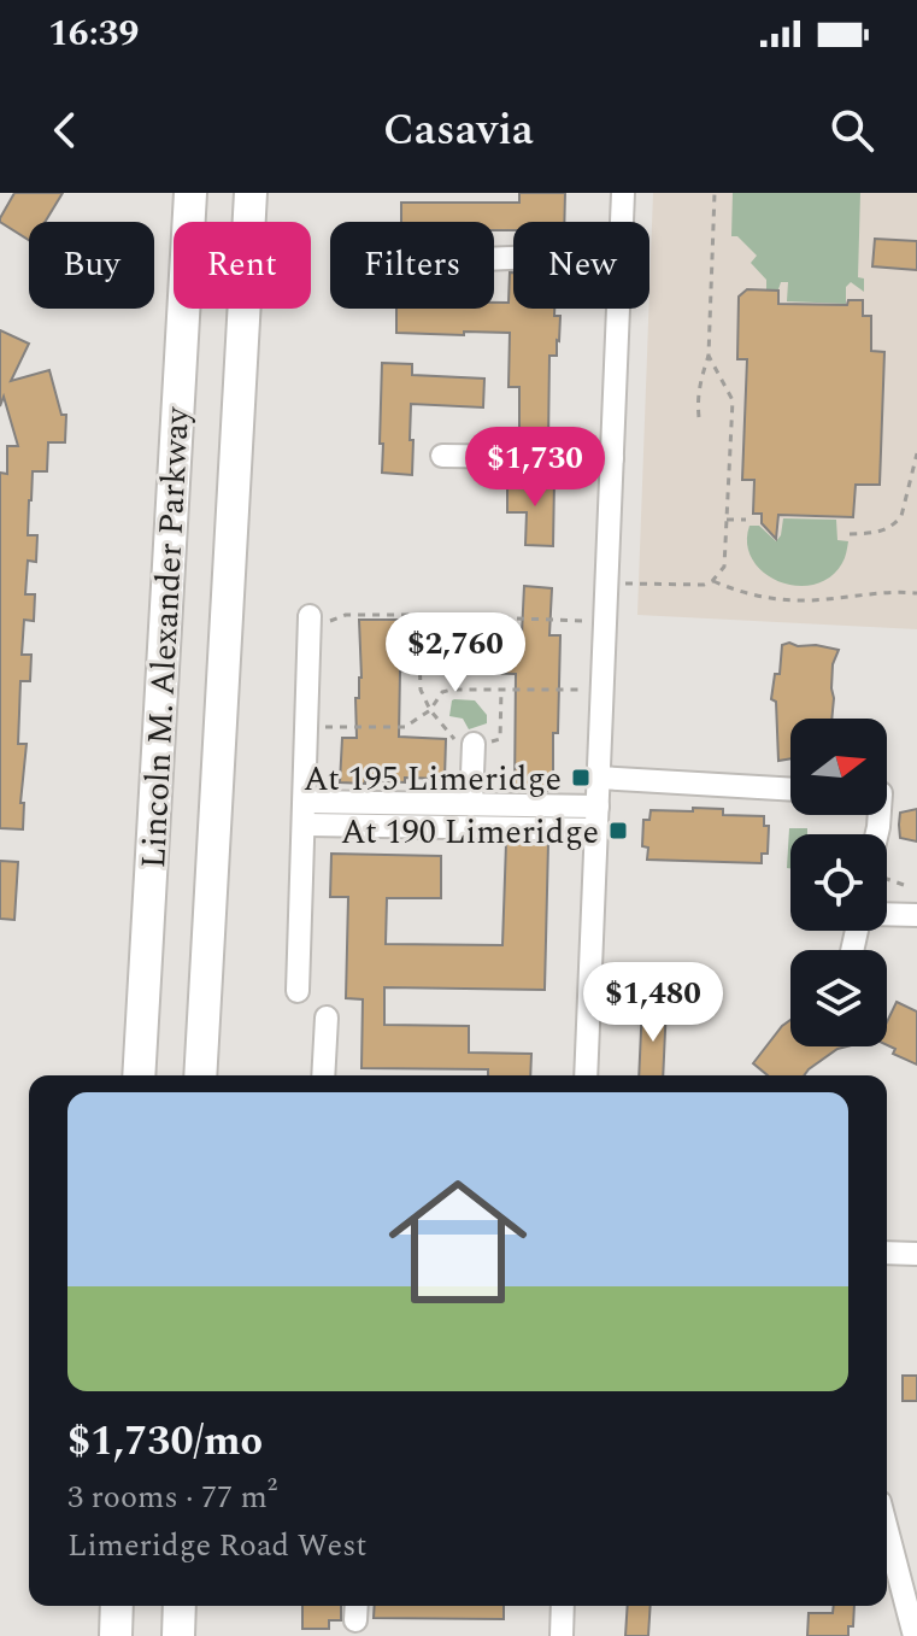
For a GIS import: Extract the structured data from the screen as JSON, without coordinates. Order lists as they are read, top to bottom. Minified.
{"streets":{"highway":["Lincoln M. Alexander Parkway"]},"places":{"transit":["At 195 Limeridge","At 190 Limeridge"]},"north":"right","page":{"status":"16:39","header":"Casavia","chip":["Buy","Rent","Filters","New"],"price":["$1,730","$2,760","$1,480"],"list":[{"name":"$1,730/mo","note":"3 rooms · 77 m² · Limeridge Road West"}]}}
